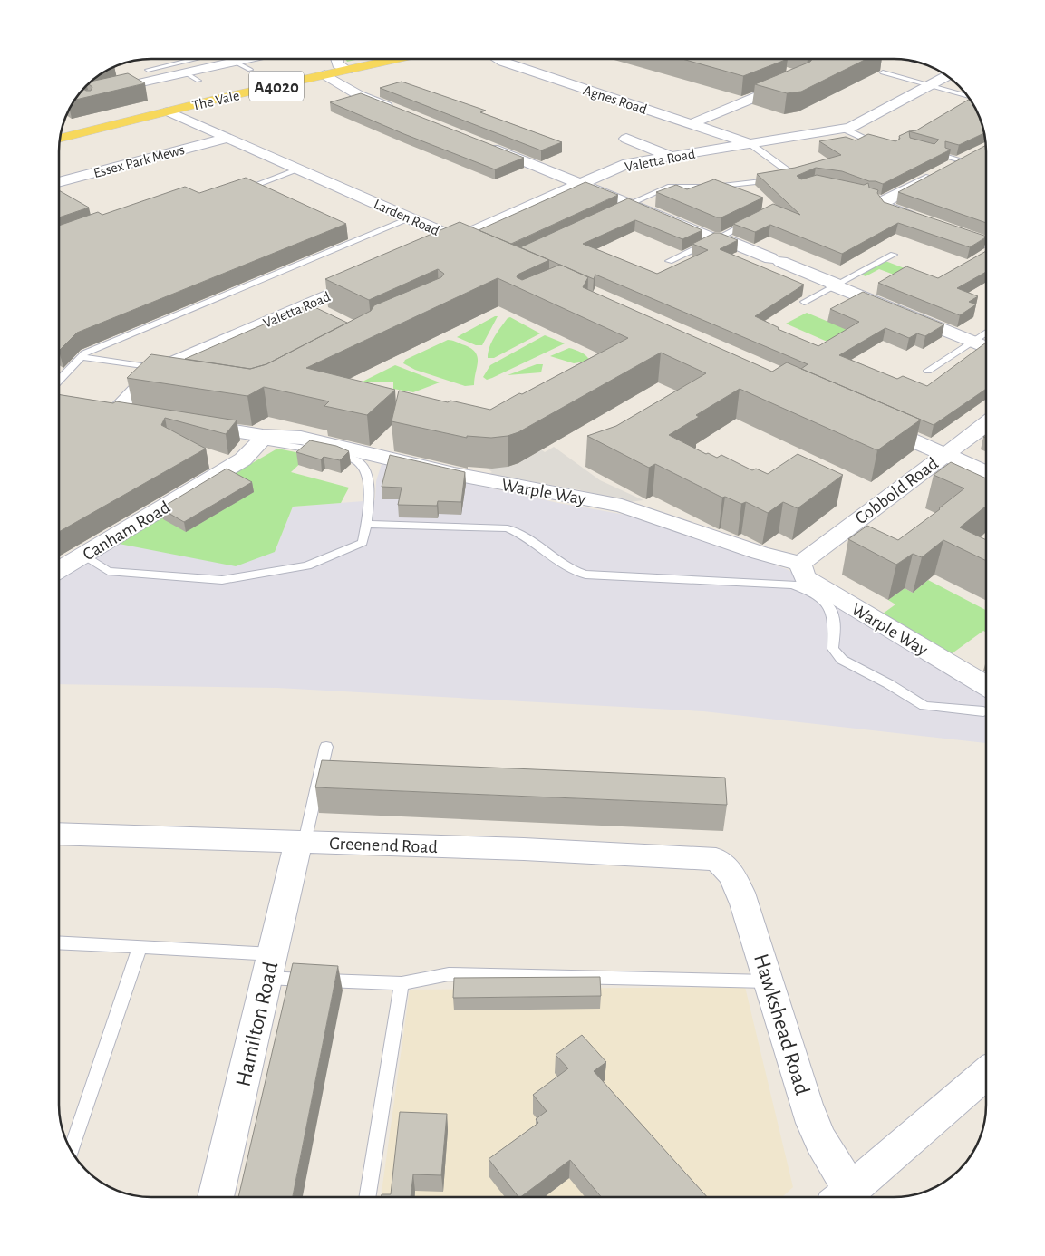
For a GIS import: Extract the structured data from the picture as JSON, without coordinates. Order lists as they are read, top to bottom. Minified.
{"streets":{"main road":["A4020","The Vale"],"street":["Agnes Road","Valetta Road","Essex Park Mews","Larden Road","Cobbold Road","Warple Way","Canham Road","Greenend Road","Hamilton Road","Hawkshead Road"]},"crossings":[["Agnes Road","Valetta Road"],["The Vale","Larden Road"],["Valetta Road","Larden Road"],["Essex Park Mews","Larden Road"],["Cobbold Road","Warple Way"],["Warple Way","Canham Road"],["Greenend Road","Hamilton Road"],["Greenend Road","Hawkshead Road"]]}
